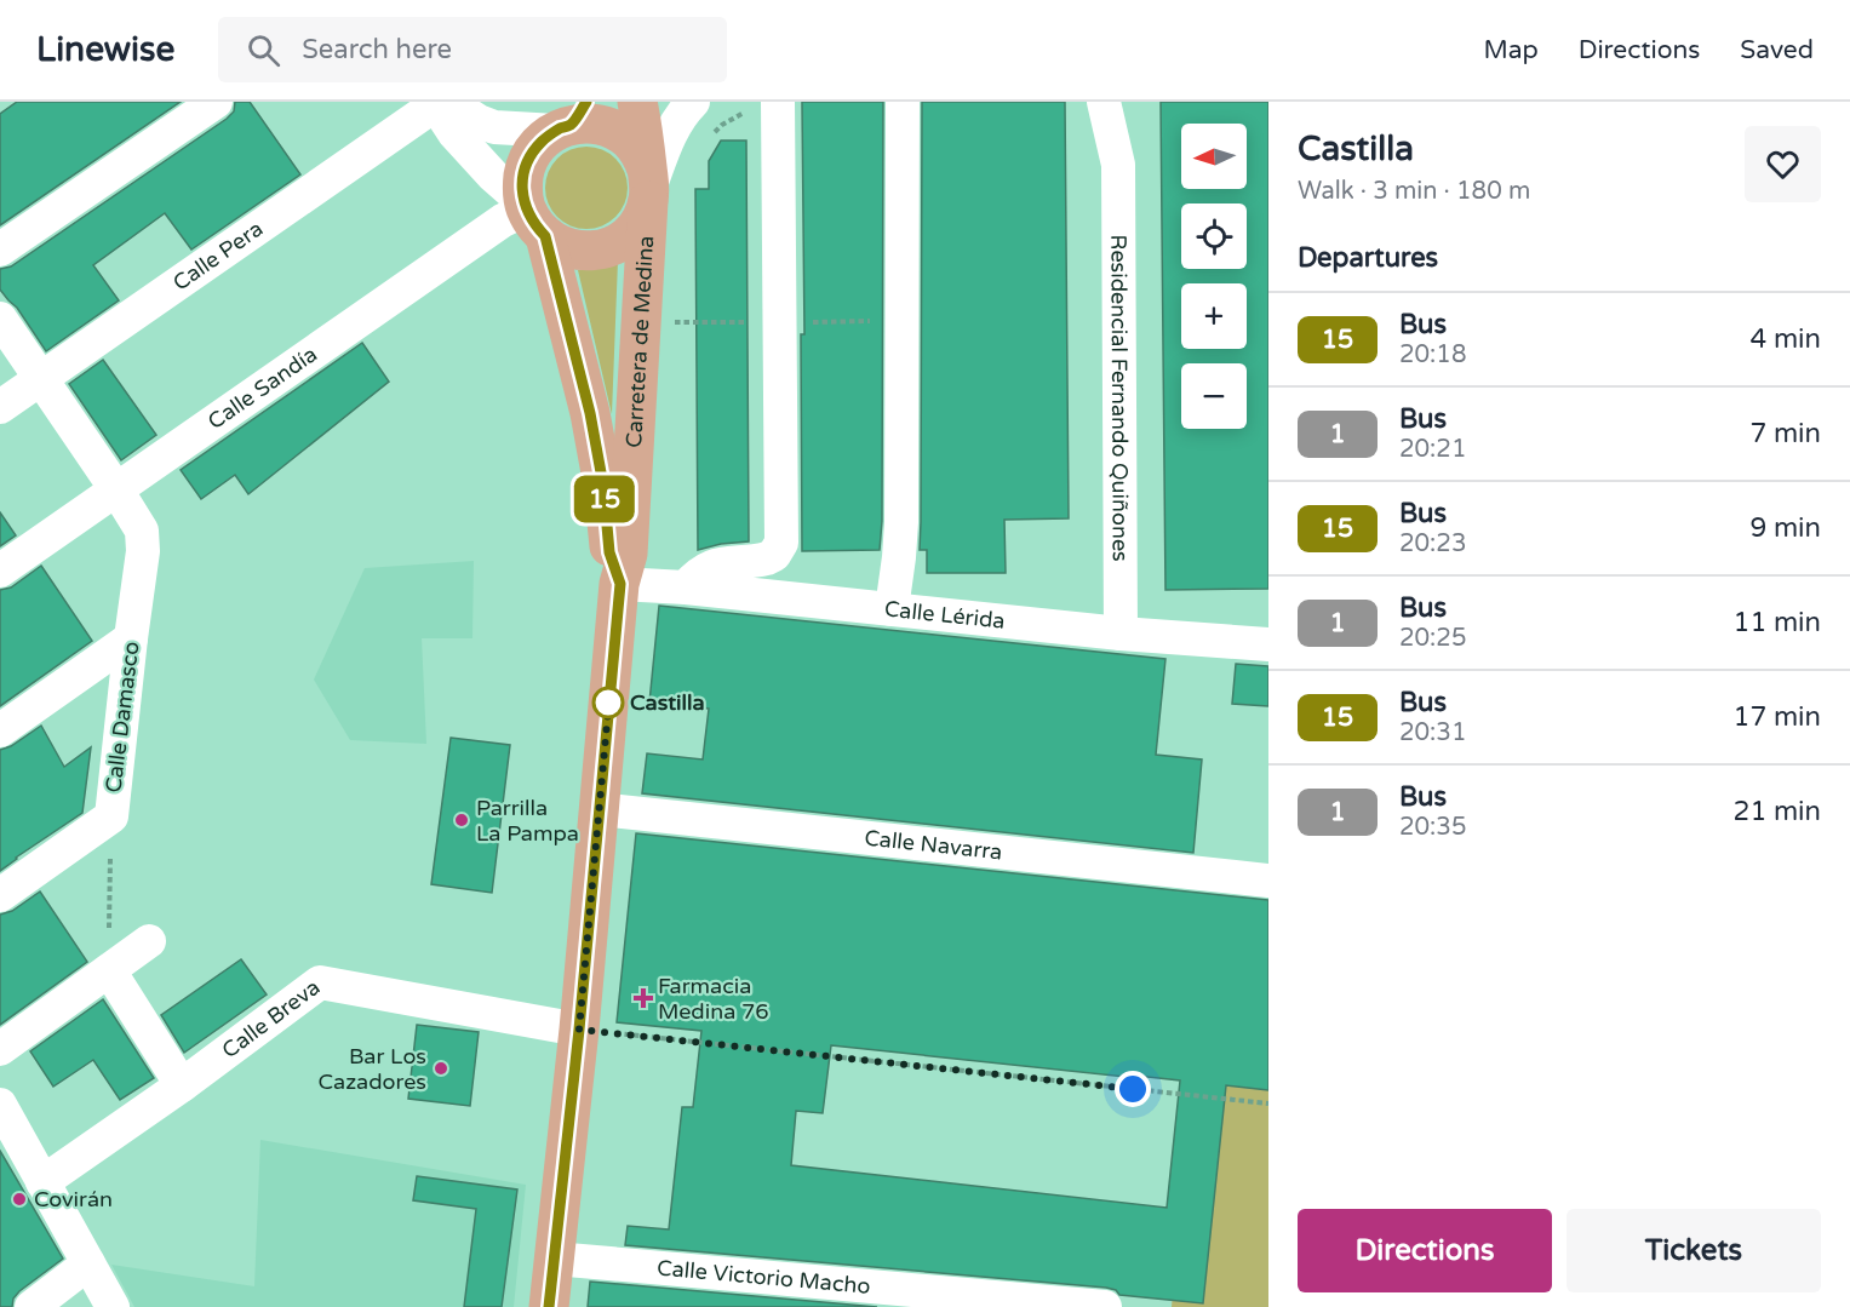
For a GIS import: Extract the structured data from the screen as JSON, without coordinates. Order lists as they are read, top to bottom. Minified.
{"streets":{"main road":["Carretera de Medina"],"street":["Calle Pera","Calle Sandía","Residencial Fernando Quiñones","Calle Lérida","Calle Damasco","Calle Navarra","Calle Breva","Calle Victorio Macho"]},"crossings":[["Calle Pera","Calle Damasco"],["Carretera de Medina","Calle Sandía"],["Carretera de Medina","Calle Lérida"],["Carretera de Medina","Calle Navarra"],["Carretera de Medina","Calle Breva"],["Carretera de Medina","Calle Victorio Macho"],["Calle Sandía","Calle Damasco"],["Residencial Fernando Quiñones","Calle Lérida"]],"places":{"other":["Castilla","Parrilla La Pampa","Bar Los Cazadores","Covirán"],"health":["Farmacia Medina 76"]},"lines":["bus line 15"],"north":"left","page":{"header":"Linewise","search":"Search here","nav":["Map","Directions","Saved"],"on_map":"15","heading":[["Castilla","Walk · 3 min · 180 m"],"Departures"],"map_buttons":["+","−"],"list":[{"mark":"15","name":"Bus","note":"20:18","value":"4 min"},{"mark":"1","name":"Bus","note":"20:21","value":"7 min"},{"mark":"15","name":"Bus","note":"20:23","value":"9 min"},{"mark":"1","name":"Bus","note":"20:25","value":"11 min"},{"mark":"15","name":"Bus","note":"20:31","value":"17 min"},{"mark":"1","name":"Bus","note":"20:35","value":"21 min"}],"buttons":["Directions","Tickets"]}}
